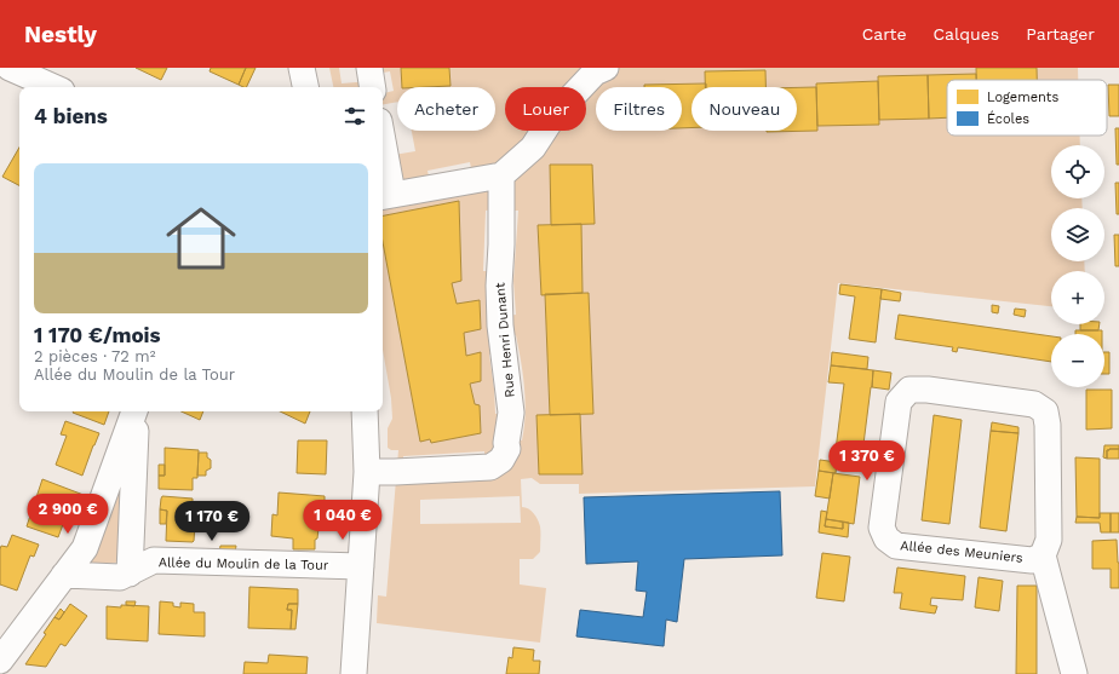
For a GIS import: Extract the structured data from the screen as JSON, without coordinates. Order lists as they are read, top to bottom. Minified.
{"streets":{"street":["Rue Henri Dunant","Allée des Meuniers","Allée du Moulin de la Tour"]},"legend":["Logements","Écoles"],"page":{"header":"Nestly","nav":["Carte","Calques","Partager"],"chip":["Acheter","Louer","Filtres","Nouveau"],"heading":"4 biens","map_buttons":["+","−"],"list":[{"name":"1 170 €/mois","note":"2 pièces · 72 m² · Allée du Moulin de la Tour"}],"price":["1 370 €","2 900 €","1 040 €","1 170 €"]}}
